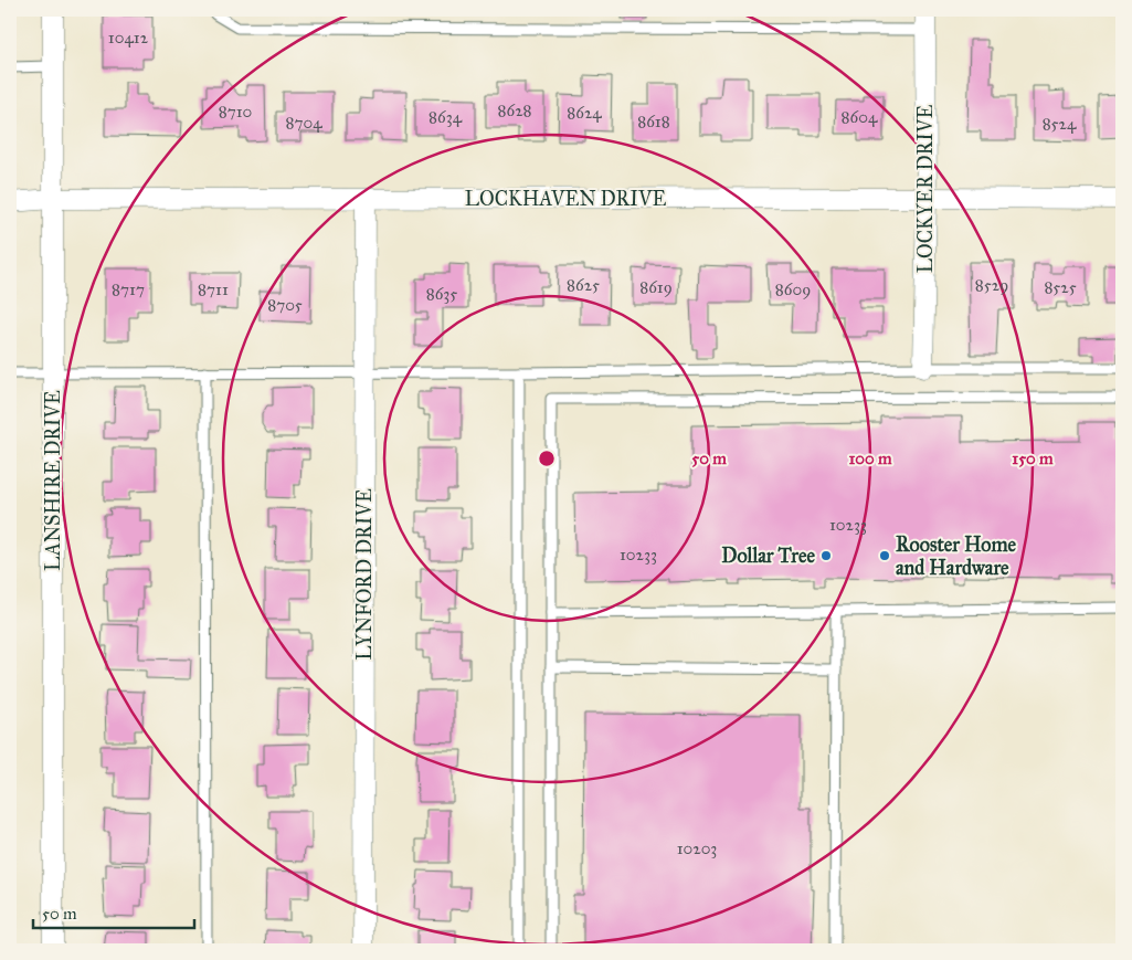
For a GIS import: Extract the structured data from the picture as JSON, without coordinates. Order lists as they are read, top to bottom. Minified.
{"streets":{"street":["LOCKYER DRIVE","LOCKHAVEN DRIVE","LANSHIRE DRIVE","LYNFORD DRIVE"]},"crossings":[["LOCKYER DRIVE","LOCKHAVEN DRIVE"],["LOCKHAVEN DRIVE","LANSHIRE DRIVE"],["LOCKHAVEN DRIVE","LYNFORD DRIVE"]],"places":["Dollar Tree","Rooster Home and Hardware"],"house_numbers":["10412","8628","8710","8624","8634","8604","8618","8704","8524","8625","8529","8619","8525","8717","8711","8609","8635","8705","10233","10233","10203"],"scale_bar":"50 m","rings":["50 m","100 m","150 m"]}
